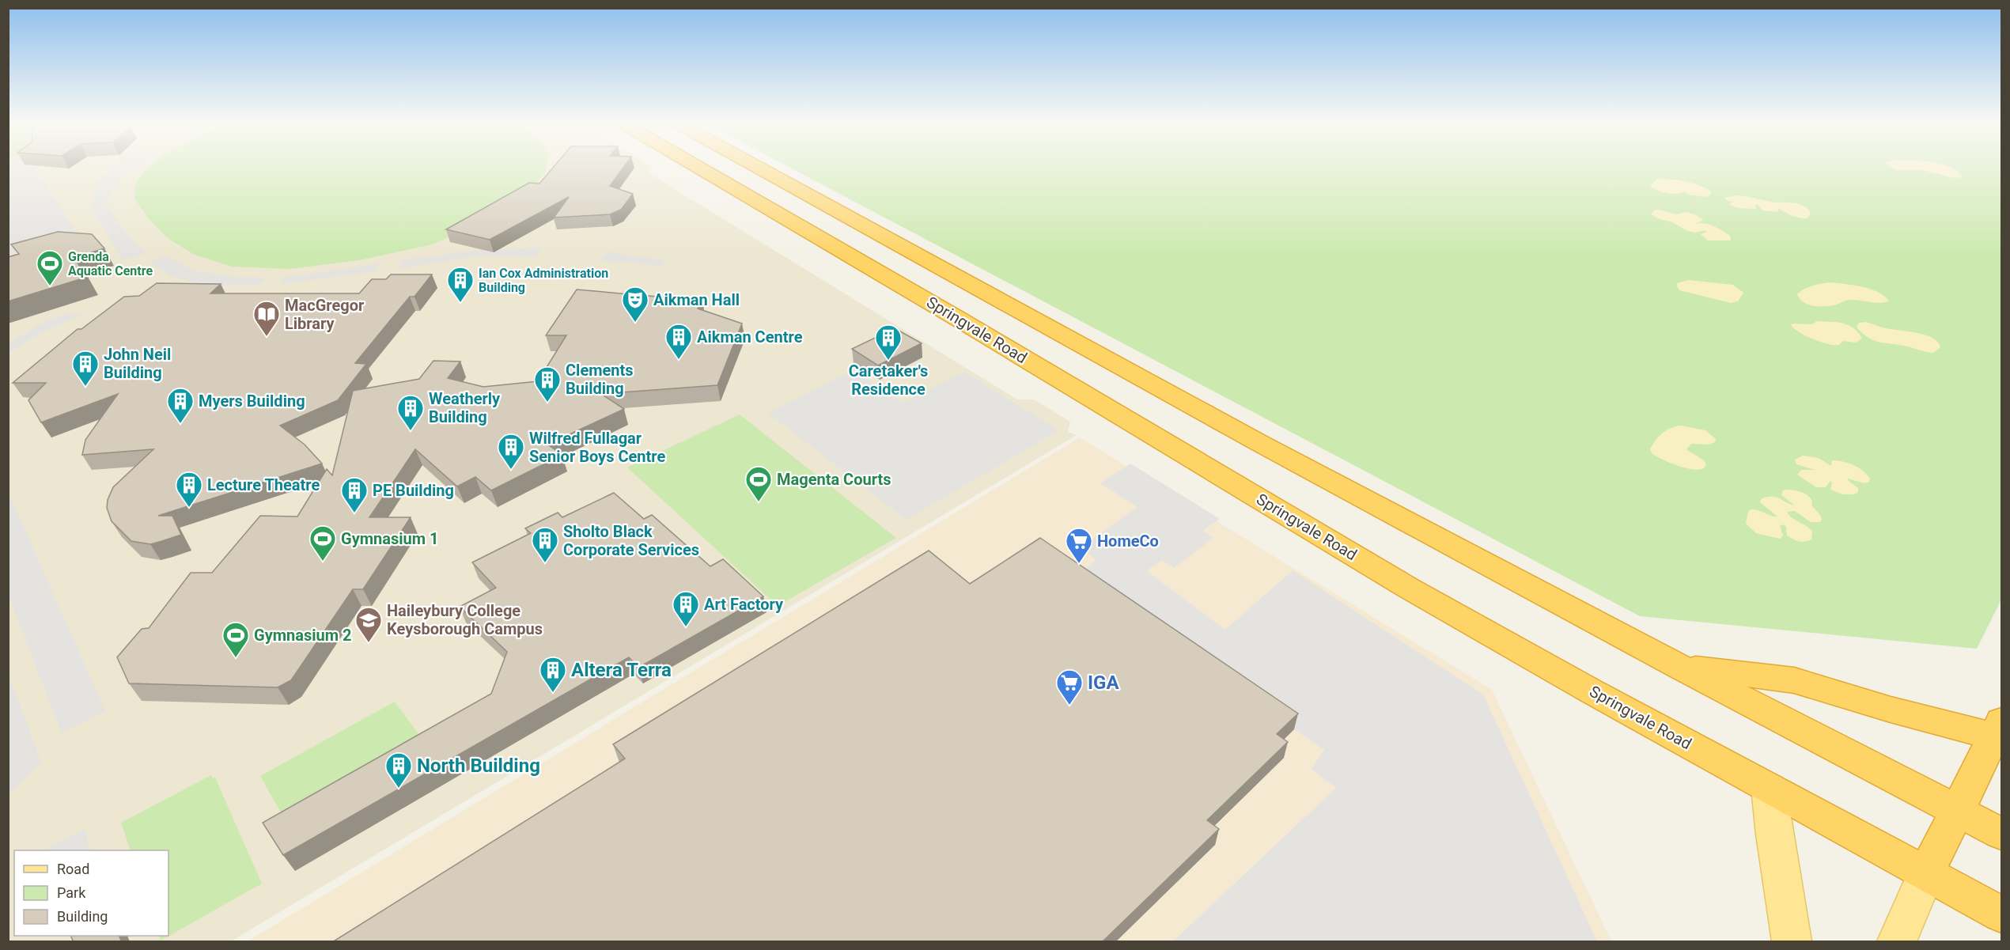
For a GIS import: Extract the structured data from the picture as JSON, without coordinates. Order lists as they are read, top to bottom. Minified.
{"streets":{"highway":["Springvale Road"]},"places":{"sports":["Grenda Aquatic Centre","Magenta Courts","Gymnasium 1","Gymnasium 2"],"building":["Ian Cox Administration Building","Aikman Centre","Caretaker's Residence","John Neil Building","Clements Building","Myers Building","Weatherly Building","Wilfred Fullagar Senior Boys Centre","Lecture Theatre","PE Building","Sholto Black Corporate Services","Art Factory","Altera Terra","North Building"],"theatre":["Aikman Hall"],"library":["MacGregor Library"],"supermarket":["HomeCo","IGA"],"school or university":["Haileybury College Keysborough Campus"]},"legend":["Road","Park","Building"]}
